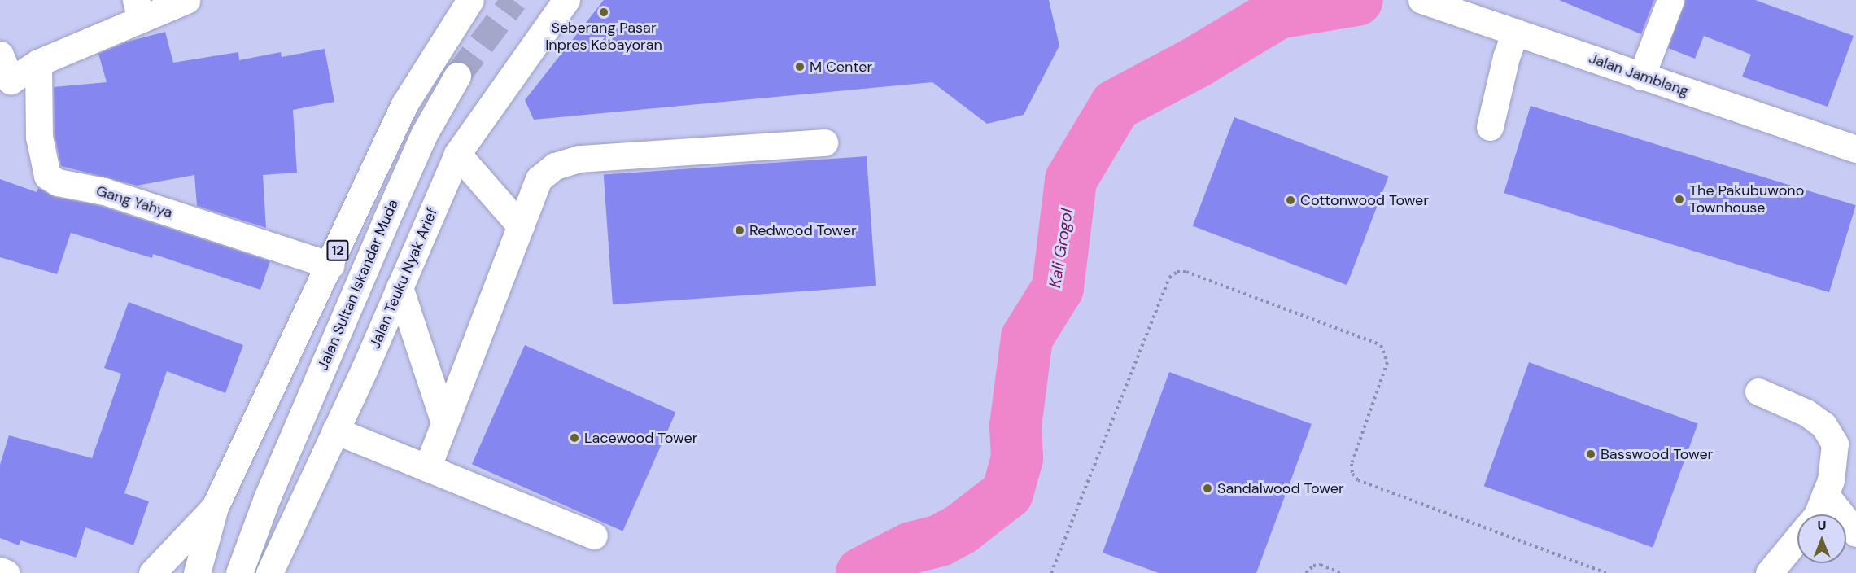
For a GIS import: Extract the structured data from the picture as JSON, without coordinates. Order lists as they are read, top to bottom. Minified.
{"streets":{"main road":["Jalan Jamblang","Gang Yahya","12","Jalan Teuku Nyak Arief","Jalan Sultan Iskandar Muda"]},"crossings":[["Gang Yahya","12"]],"water":["Kali Grogol"],"places":["Seberang Pasar Inpres Kebayoran","M Center","The Pakubuwono Townhouse","Cottonwood Tower","Redwood Tower","Lacewood Tower","Basswood Tower","Sandalwood Tower"],"north":"top"}
